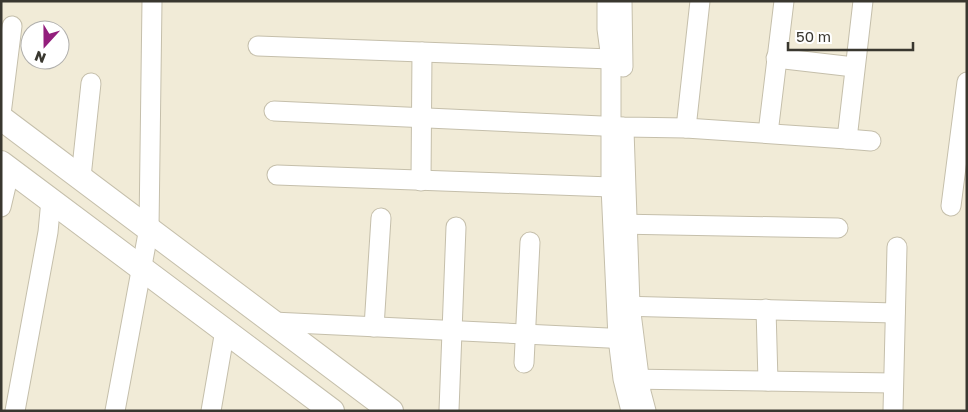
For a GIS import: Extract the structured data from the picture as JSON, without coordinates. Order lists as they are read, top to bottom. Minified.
{"scale_bar":"50 m","north":"bottom"}
